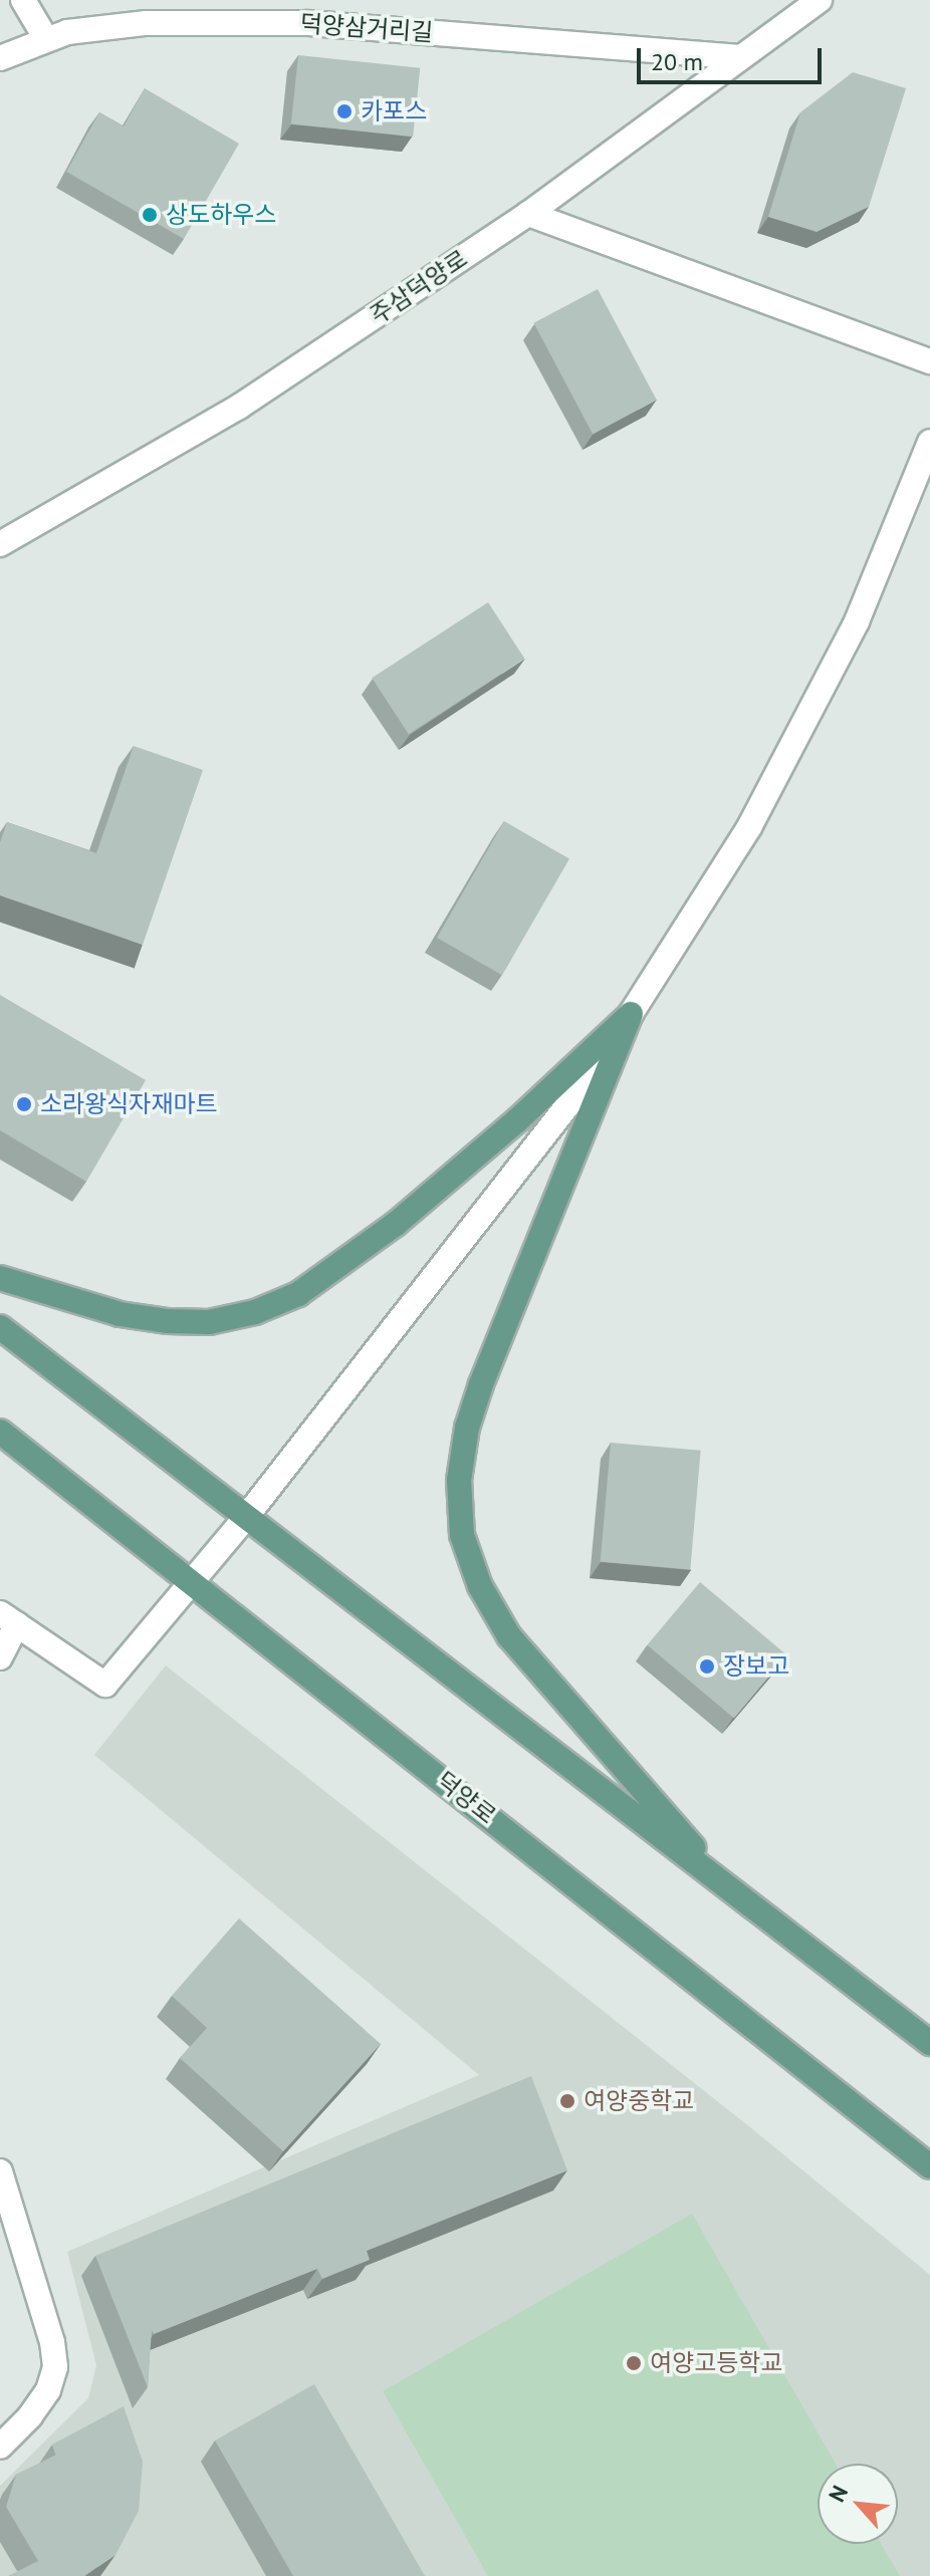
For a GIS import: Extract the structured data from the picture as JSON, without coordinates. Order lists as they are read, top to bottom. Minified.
{"streets":{"main road":["덕양로"],"street":["덕양삼거리길","주삼덕양로"]},"crossings":[["덕양삼거리길","주삼덕양로"]],"places":["카포스","상도하우스","소라왕식자재마트","장보고","여양중학교","여양고등학교"],"scale_bar":"20 m","north":"top left"}
